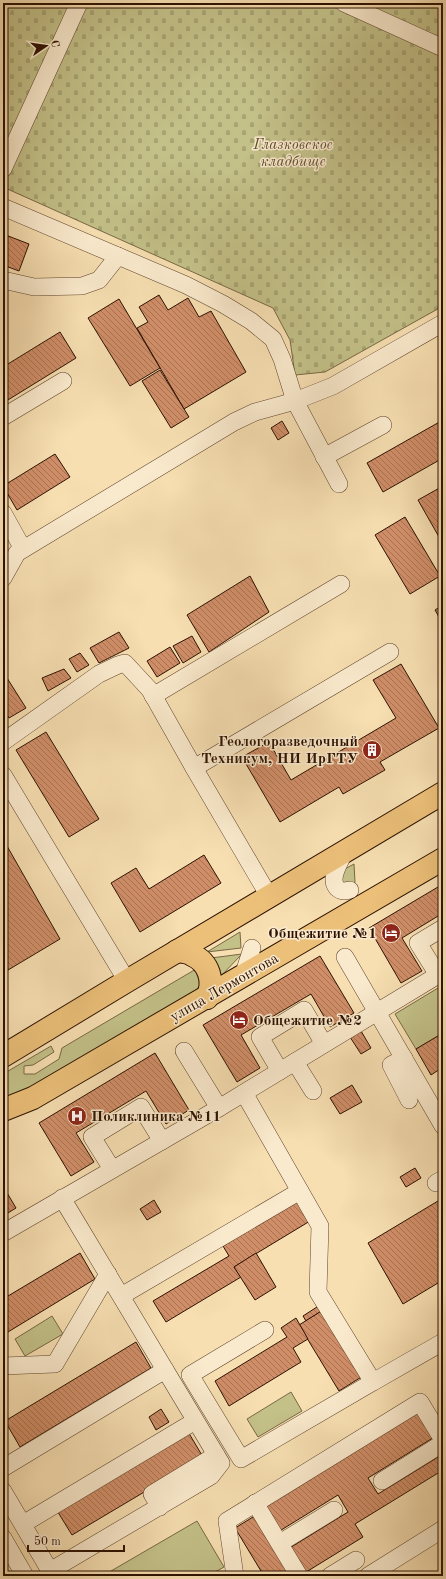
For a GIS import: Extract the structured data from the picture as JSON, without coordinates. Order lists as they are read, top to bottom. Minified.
{"streets":{"main road":["улица Лермонтова"]},"parks":["Глазковское кладбище"],"places":{"building":["Геологоразведочный Техникум, НИ ИрГТУ"],"hotel":["Общежитие №1","Общежитие №2"],"hospital":["Поликлиника №11"]},"scale_bar":"50 m","north":"right"}
